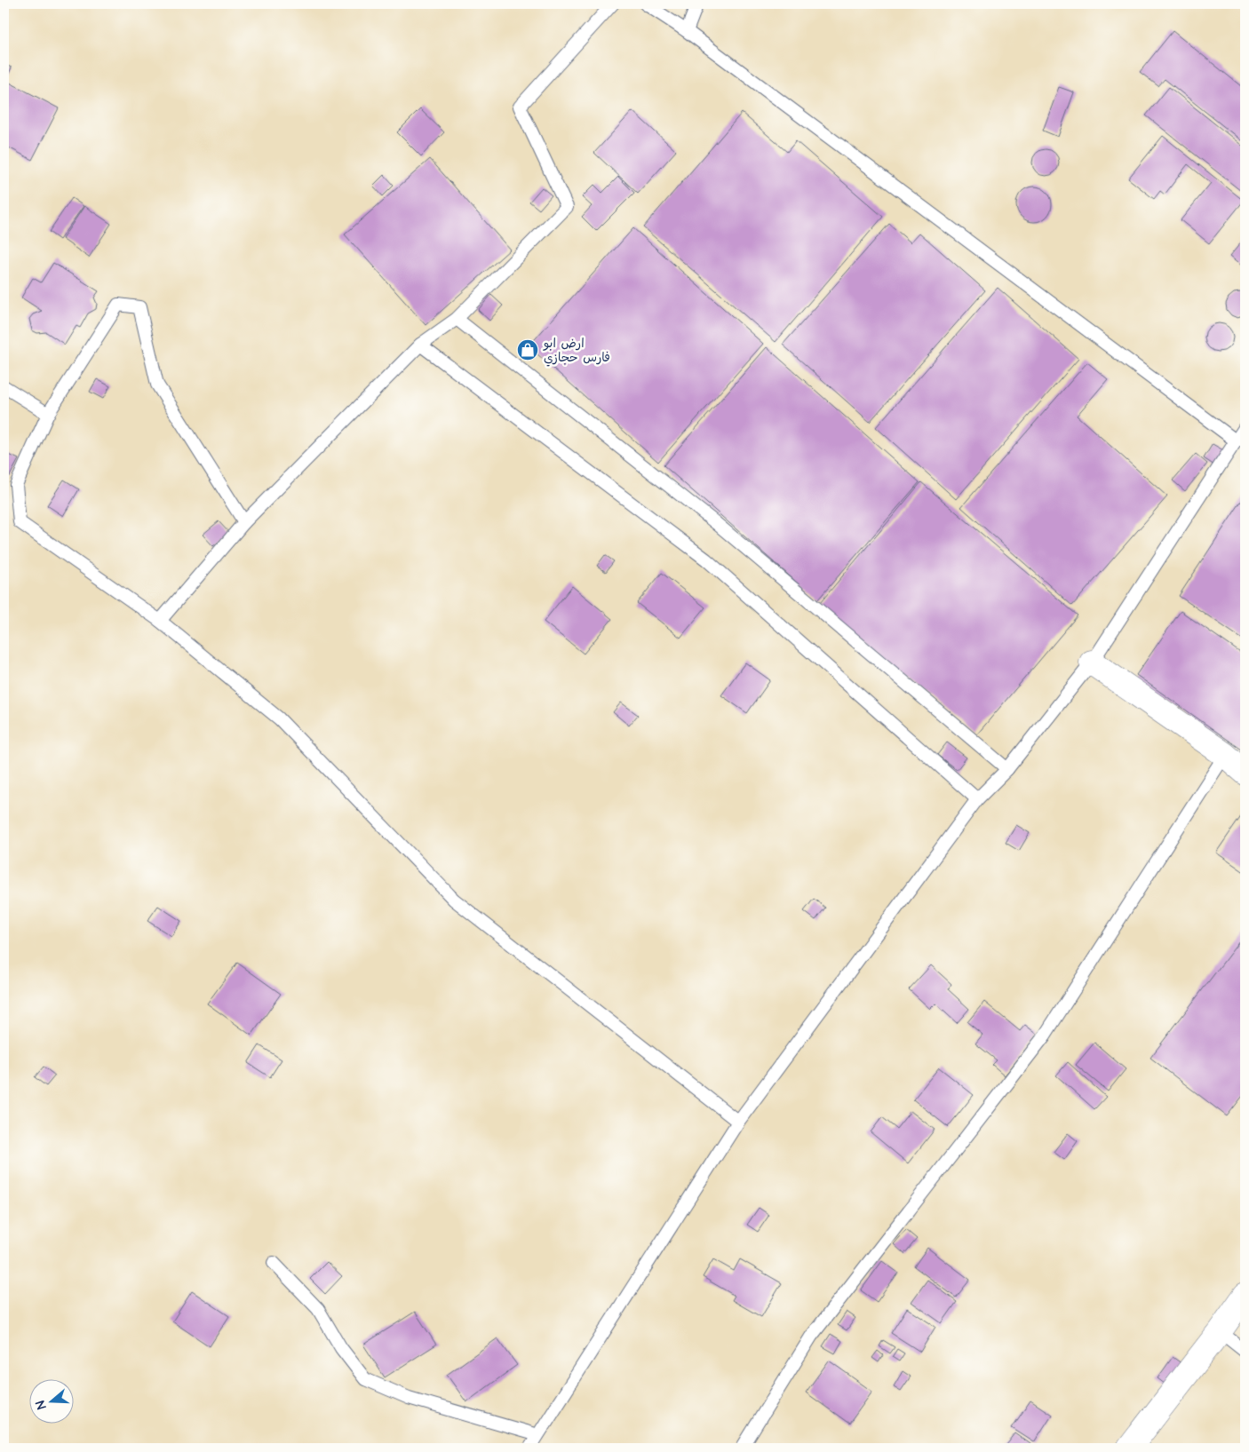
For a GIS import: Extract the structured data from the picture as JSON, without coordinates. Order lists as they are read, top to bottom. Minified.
{"places":{"shop":["ارض ابو فارس حجازي"]},"north":"left"}
